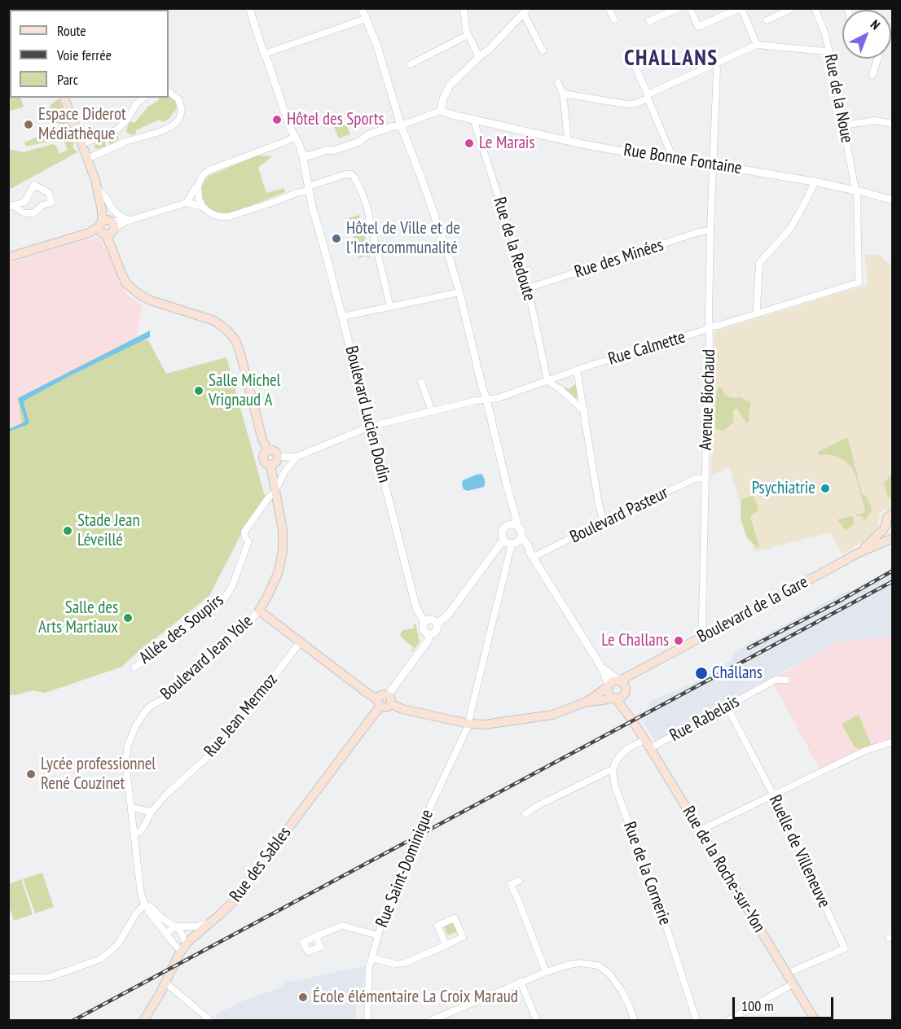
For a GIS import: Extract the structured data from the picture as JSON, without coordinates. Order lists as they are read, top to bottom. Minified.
{"streets":{"main road":["Boulevard de la Gare","Boulevard Jean Yole","Rue des Sables","Rue de la Roche-sur-Yon"],"street":["Rue de la Noue","Rue Bonne Fontaine","Rue de la Redoute","Rue des Minées","Rue Calmette","Avenue Biochaud","Boulevard Lucien Dodin","Boulevard Pasteur","Allée des Soupirs","Rue Jean Mermoz","Rue Rabelais","Ruelle de Villeneuve","Rue Saint-Dominique","Rue de la Cornerie"]},"crossings":[["Rue de la Noue","Rue Bonne Fontaine"],["Rue de la Noue","Rue Calmette"],["Rue Bonne Fontaine","Rue de la Redoute"],["Rue Bonne Fontaine","Avenue Biochaud"],["Rue de la Redoute","Rue des Minées"],["Rue de la Redoute","Rue Calmette"],["Rue des Minées","Avenue Biochaud"],["Rue Calmette","Avenue Biochaud"],["Rue Calmette","Boulevard Lucien Dodin"],["Avenue Biochaud","Boulevard Pasteur"],["Avenue Biochaud","Boulevard de la Gare"],["Boulevard de la Gare","Rue de la Roche-sur-Yon"],["Allée des Soupirs","Boulevard Jean Yole"],["Boulevard Jean Yole","Rue Jean Mermoz"],["Boulevard Jean Yole","Rue des Sables"],["Rue Rabelais","Ruelle de Villeneuve"],["Rue Rabelais","Rue de la Roche-sur-Yon"]],"districts":["CHALLANS"],"places":["Hôtel des Sports","Espace Diderot Médiathèque","Le Marais","Hôtel de Ville et de l'Intercommunalité","Salle Michel Vrignaud A","Psychiatrie","Stade Jean Léveillé","Salle des Arts Martiaux","Le Challans","Challans","Lycée professionnel René Couzinet","École élémentaire La Croix Maraud"],"legend":["Route","Voie ferrée","Parc"],"scale_bar":"100 m","north":"top right"}
